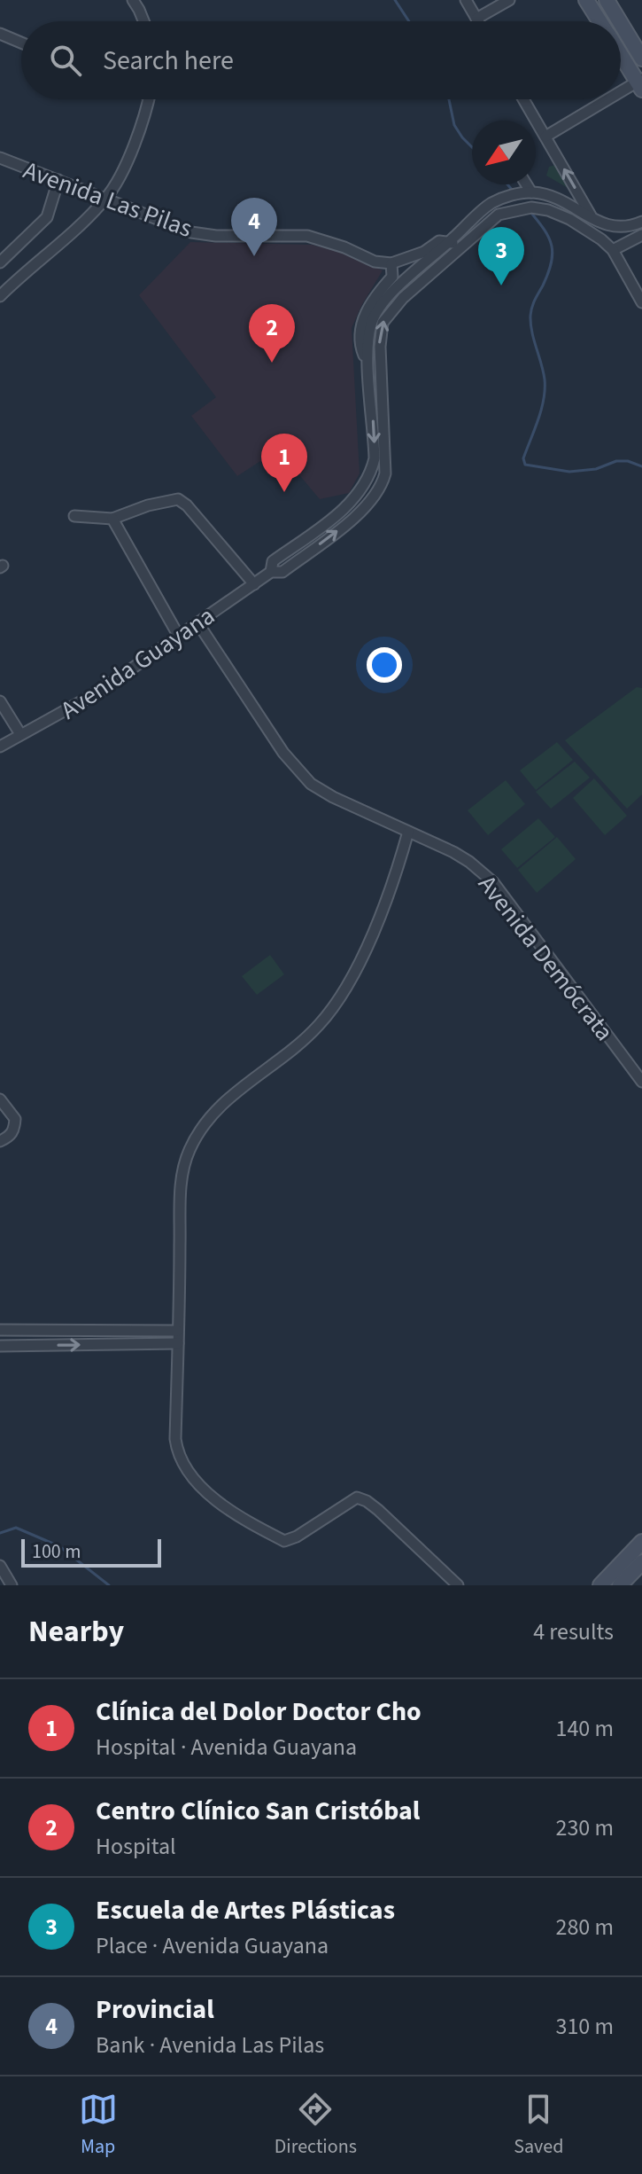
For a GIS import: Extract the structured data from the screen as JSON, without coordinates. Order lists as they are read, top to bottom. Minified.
{"streets":{"street":["Avenida Las Pilas","Avenida Guayana","Avenida Demócrata"]},"crossings":[["Avenida Guayana","Avenida Demócrata"]],"scale_bar":"100 m","north":"bottom left","page":{"search":"Search here","pins":["4","3","2","1"],"scale":"100 m","heading":["Nearby","4 results"],"list":[{"mark":"1","name":"Clínica del Dolor Doctor Cho","note":"Hospital · Avenida Guayana","value":"140 m"},{"mark":"2","name":"Centro Clínico San Cristóbal","note":"Hospital","value":"230 m"},{"mark":"3","name":"Escuela de Artes Plásticas","note":"Place · Avenida Guayana","value":"280 m"},{"mark":"4","name":"Provincial","note":"Bank · Avenida Las Pilas","value":"310 m"}],"nav":["Map","Directions","Saved"]}}
